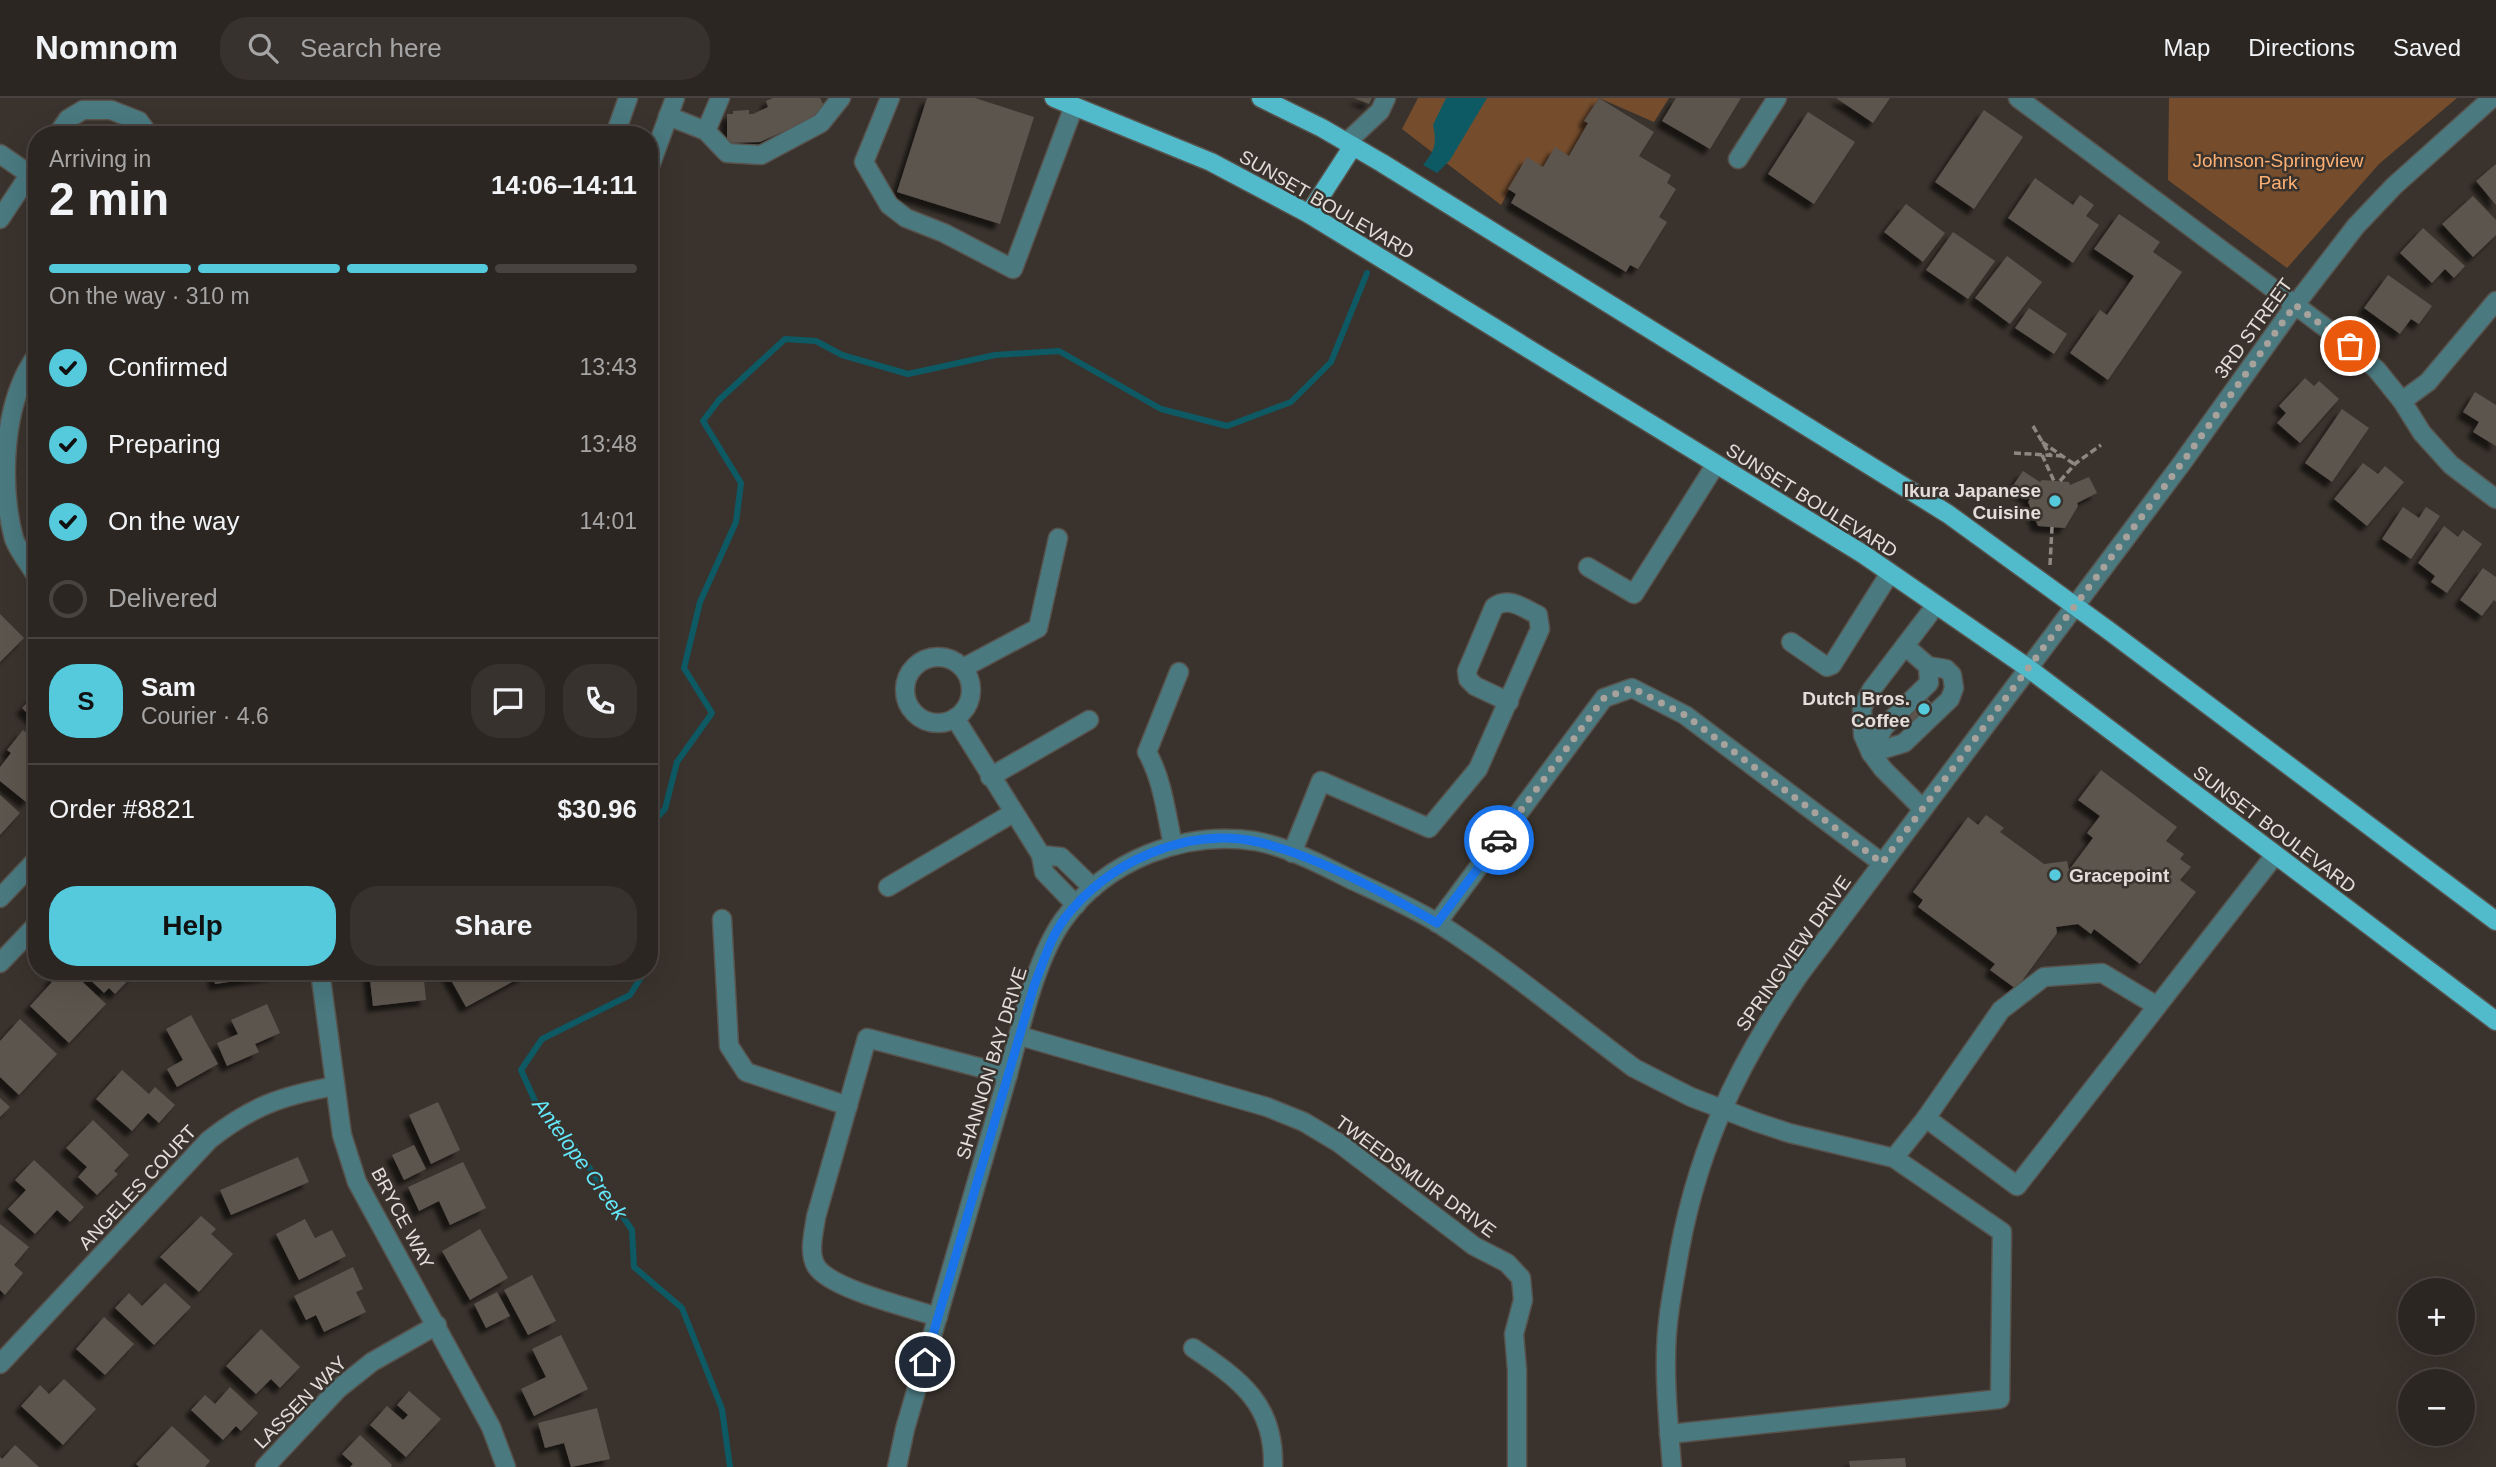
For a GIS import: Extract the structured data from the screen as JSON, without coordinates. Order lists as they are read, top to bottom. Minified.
{"streets":{"main road":["SUNSET BOULEVARD"],"street":["3RD STREET","SPRINGVIEW DRIVE","SHANNON BAY DRIVE","TWEEDSMUIR DRIVE","ANGELES COURT","BRYCE WAY","LASSEN WAY"]},"crossings":[["SUNSET BOULEVARD","3RD STREET"],["SUNSET BOULEVARD","SPRINGVIEW DRIVE"],["3RD STREET","SPRINGVIEW DRIVE"],["SPRINGVIEW DRIVE","SHANNON BAY DRIVE"],["SHANNON BAY DRIVE","TWEEDSMUIR DRIVE"],["ANGELES COURT","BRYCE WAY"],["BRYCE WAY","LASSEN WAY"]],"water":["Antelope Creek"],"parks":["Johnson-Springview Park"],"places":["Ikura Japanese Cuisine","Dutch Bros. Coffee","Gracepoint"],"page":{"header":"Nomnom","search":"Search here","nav":["Map","Directions","Saved"],"heading":["2 min","Arriving in","14:06–14:11"],"panel":["Sam","Courier · 4.6","Order #8821","$30.96"],"bar":"On the way · 310 m","list":[["Confirmed","13:43"],["Preparing","13:48"],["On the way","14:01"],"Delivered"],"round":"S","buttons":["Help","Share"],"map_buttons":["+","−"]}}
